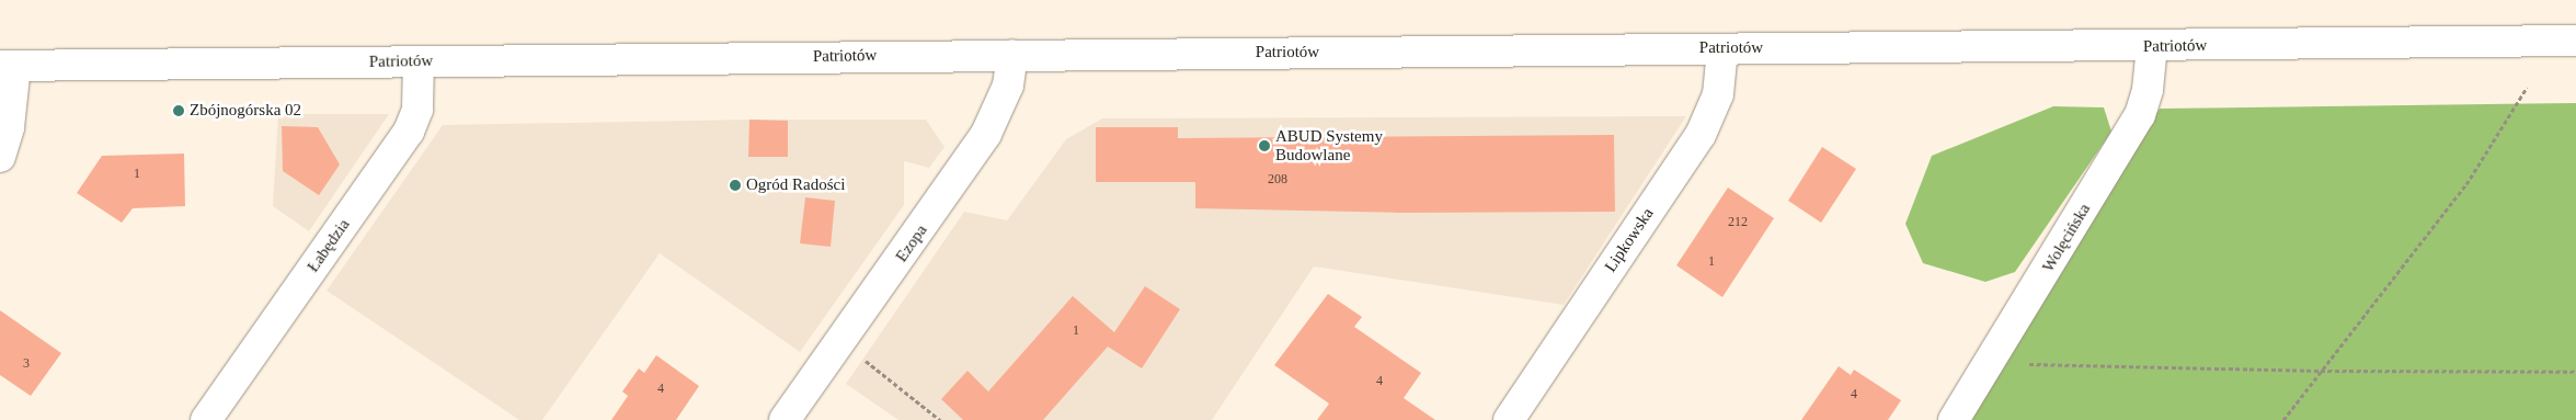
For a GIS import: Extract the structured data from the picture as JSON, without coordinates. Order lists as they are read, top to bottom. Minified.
{"streets":{"main road":["Patriotów","Wolęcińska","Lipkowska","Ezopa","Łabędzia"]},"crossings":[["Patriotów","Wolęcińska"],["Patriotów","Lipkowska"],["Patriotów","Ezopa"],["Patriotów","Łabędzia"]],"places":["Zbójnogórska 02","ABUD Systemy Budowlane","Ogród Radości"],"house_numbers":["1","208","212","1","1","3","4","4","4"]}
